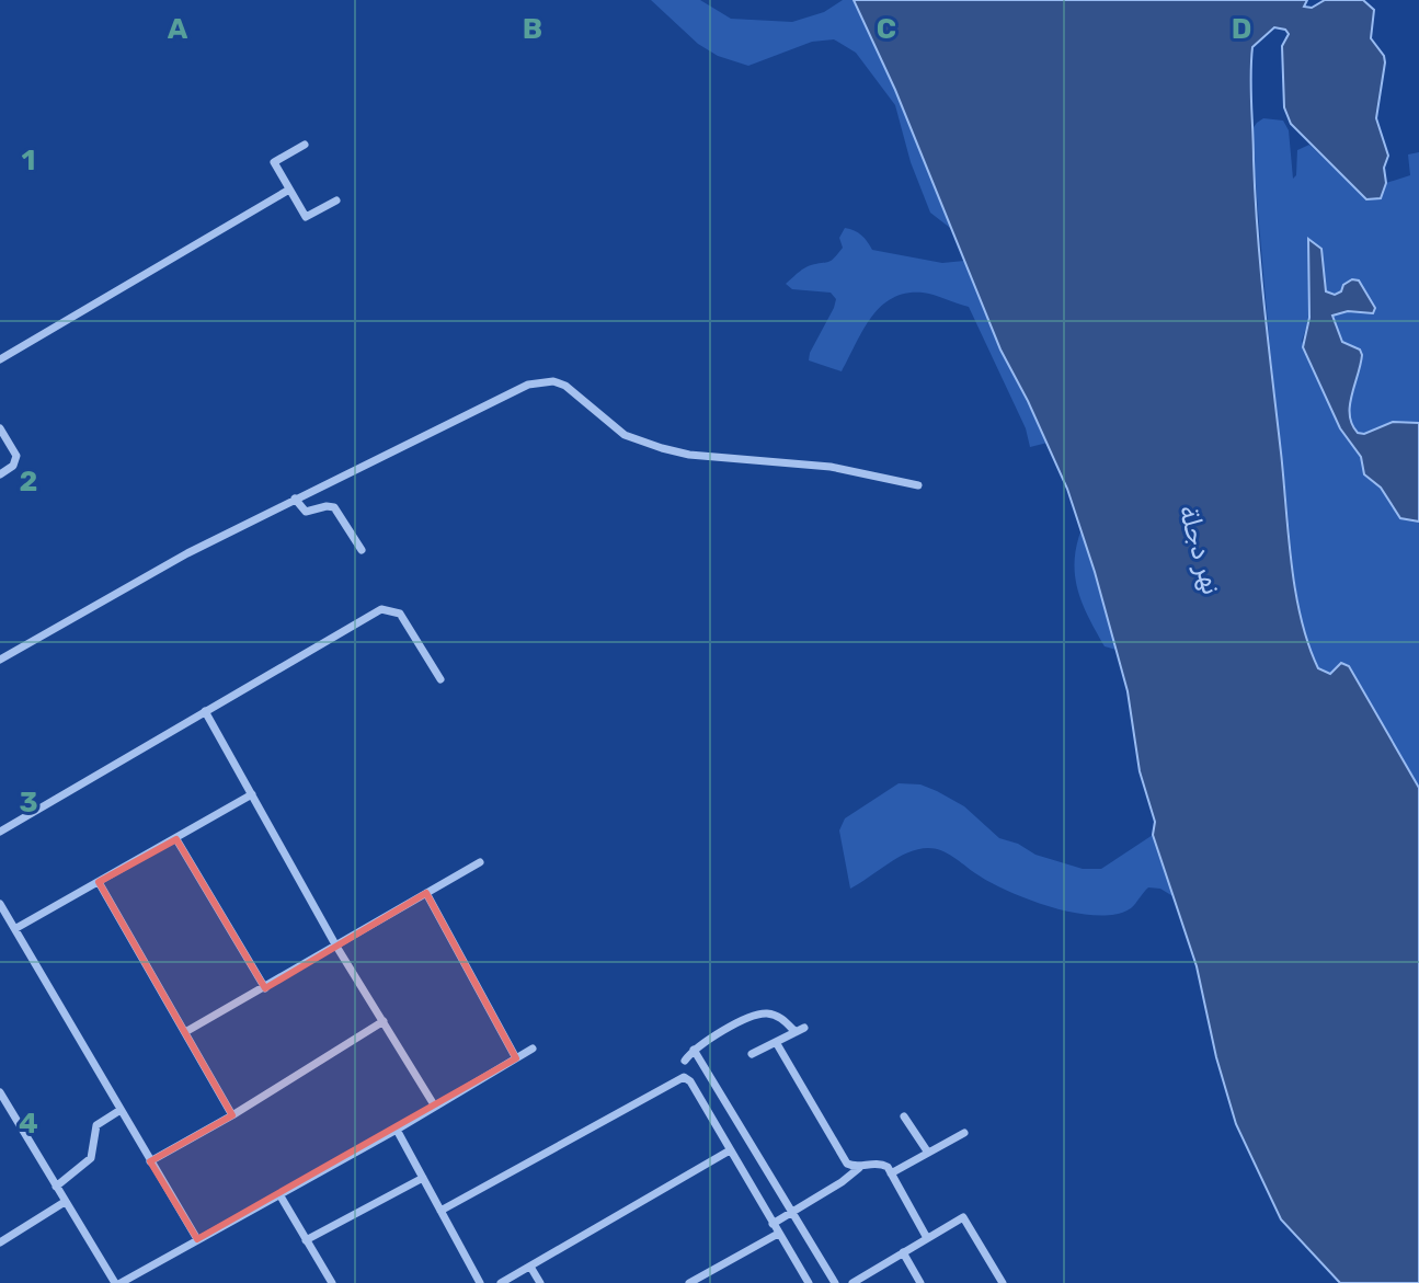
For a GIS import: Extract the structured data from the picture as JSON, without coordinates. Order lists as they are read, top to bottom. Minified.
{"water":["نهر دجلة"],"grid":{"columns":["A","B","C","D"],"rows":["1","2","3","4"]}}
